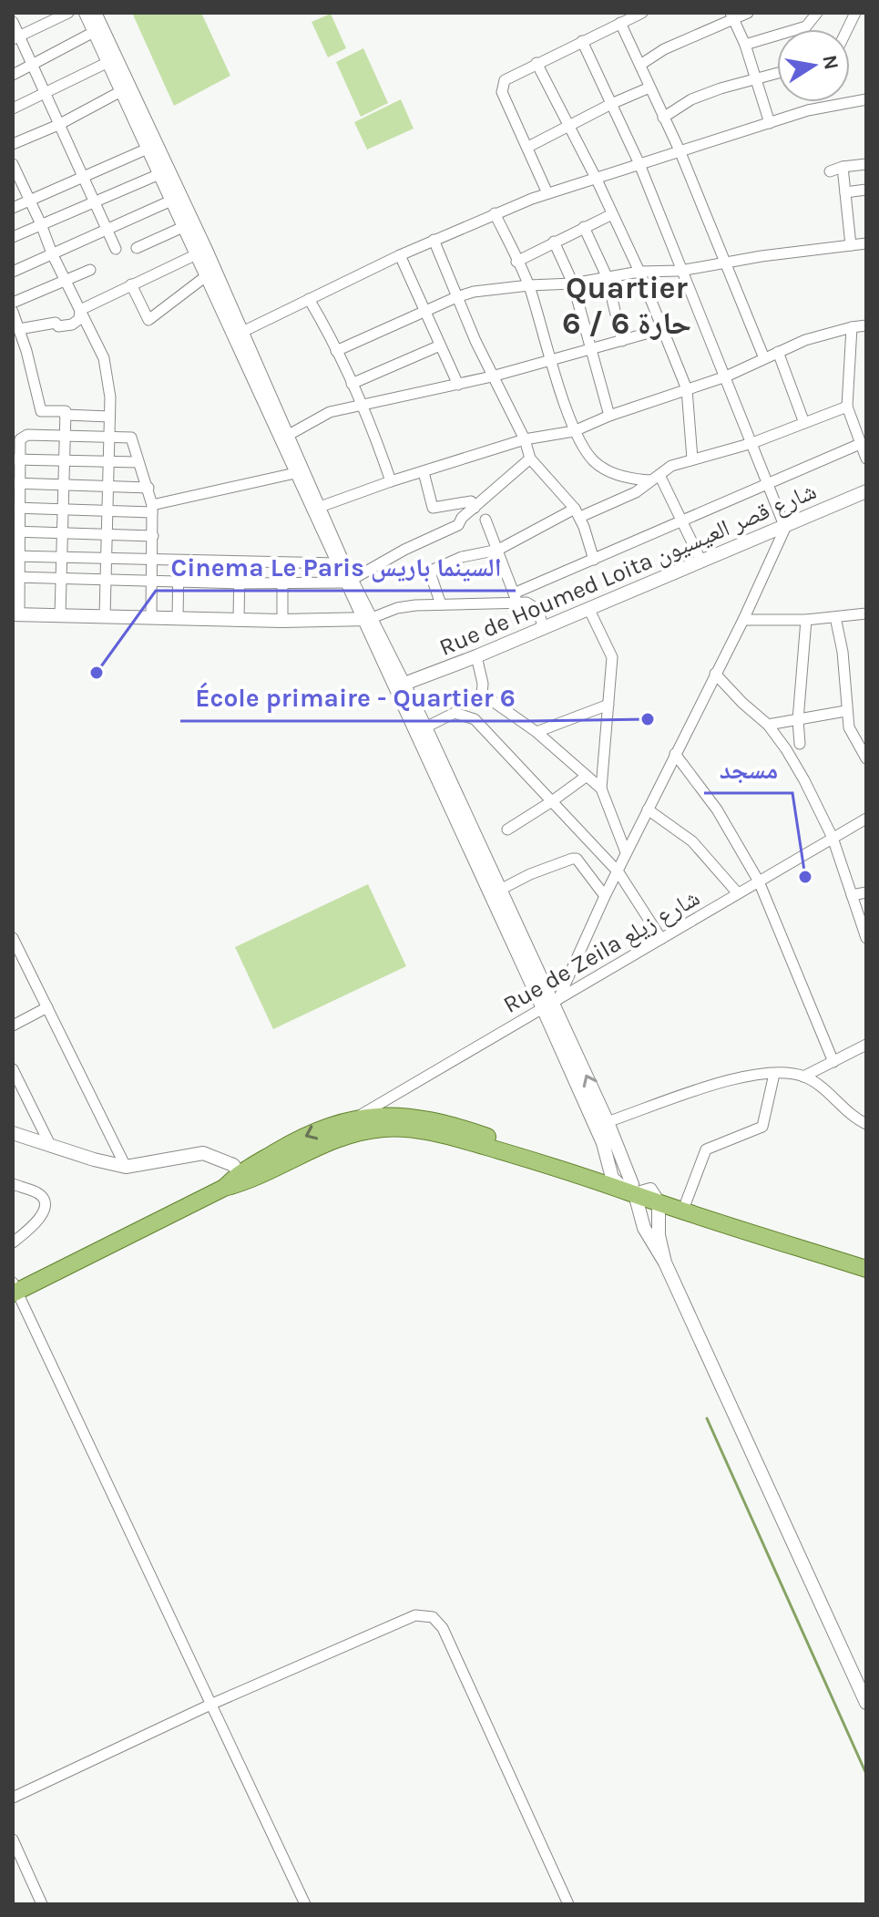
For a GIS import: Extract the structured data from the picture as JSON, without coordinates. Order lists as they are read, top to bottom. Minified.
{"streets":{"street":["Rue de Houmed Loita شارع قصر العيسيون","Rue de Zeila شارع زيلع"]},"districts":["Quartier 6 / حارة 6"],"places":["Cinema Le Paris السينما باريس","École primaire - Quartier 6","مسجد"],"north":"right"}
